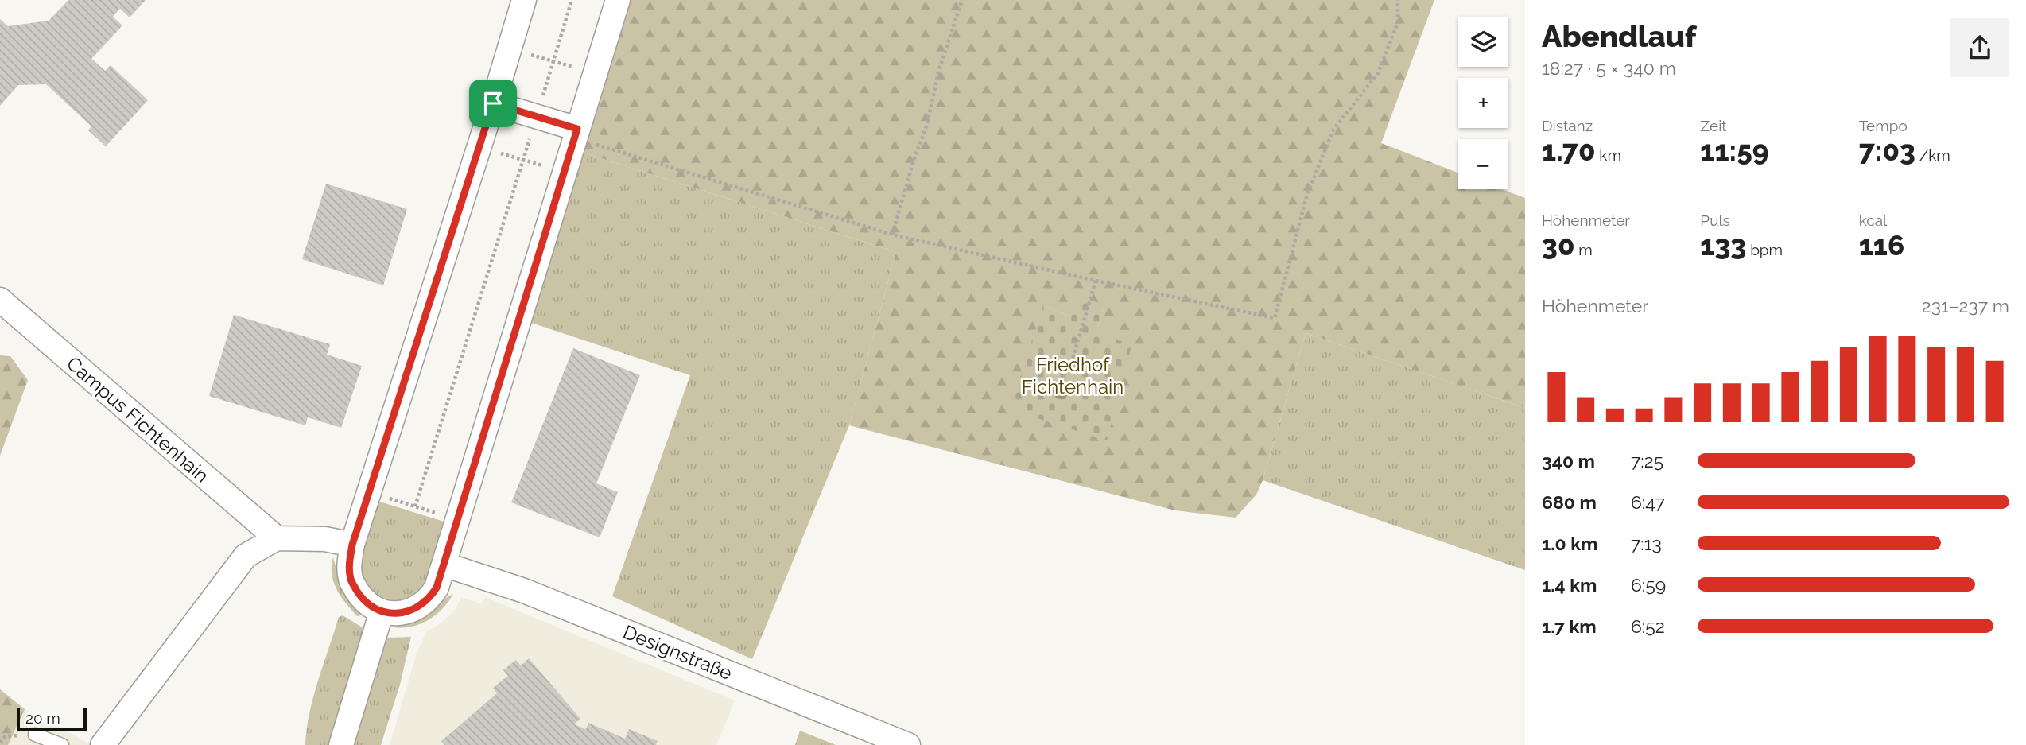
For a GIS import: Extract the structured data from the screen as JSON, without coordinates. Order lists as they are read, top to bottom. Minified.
{"streets":{"street":["Campus Fichtenhain","Designstraße"]},"parks":["Friedhof Fichtenhain"],"scale_bar":"20 m","page":{"heading":["Abendlauf","18:27 · 5 × 340 m"],"map_buttons":["+","−"],"stats":[["Distanz","1.70 km"],["Zeit","11:59"],["Tempo","7:03 /km"],["Höhenmeter","30 m"],["Puls","133 bpm"],["kcal","116"]],"chart":["Höhenmeter","231–237 m"],"list":[{"name":"340 m","note":"7:25"},{"name":"680 m","note":"6:47"},{"name":"1.0 km","note":"7:13"},{"name":"1.4 km","note":"6:59"},{"name":"1.7 km","note":"6:52"}],"scale":"20 m"}}
